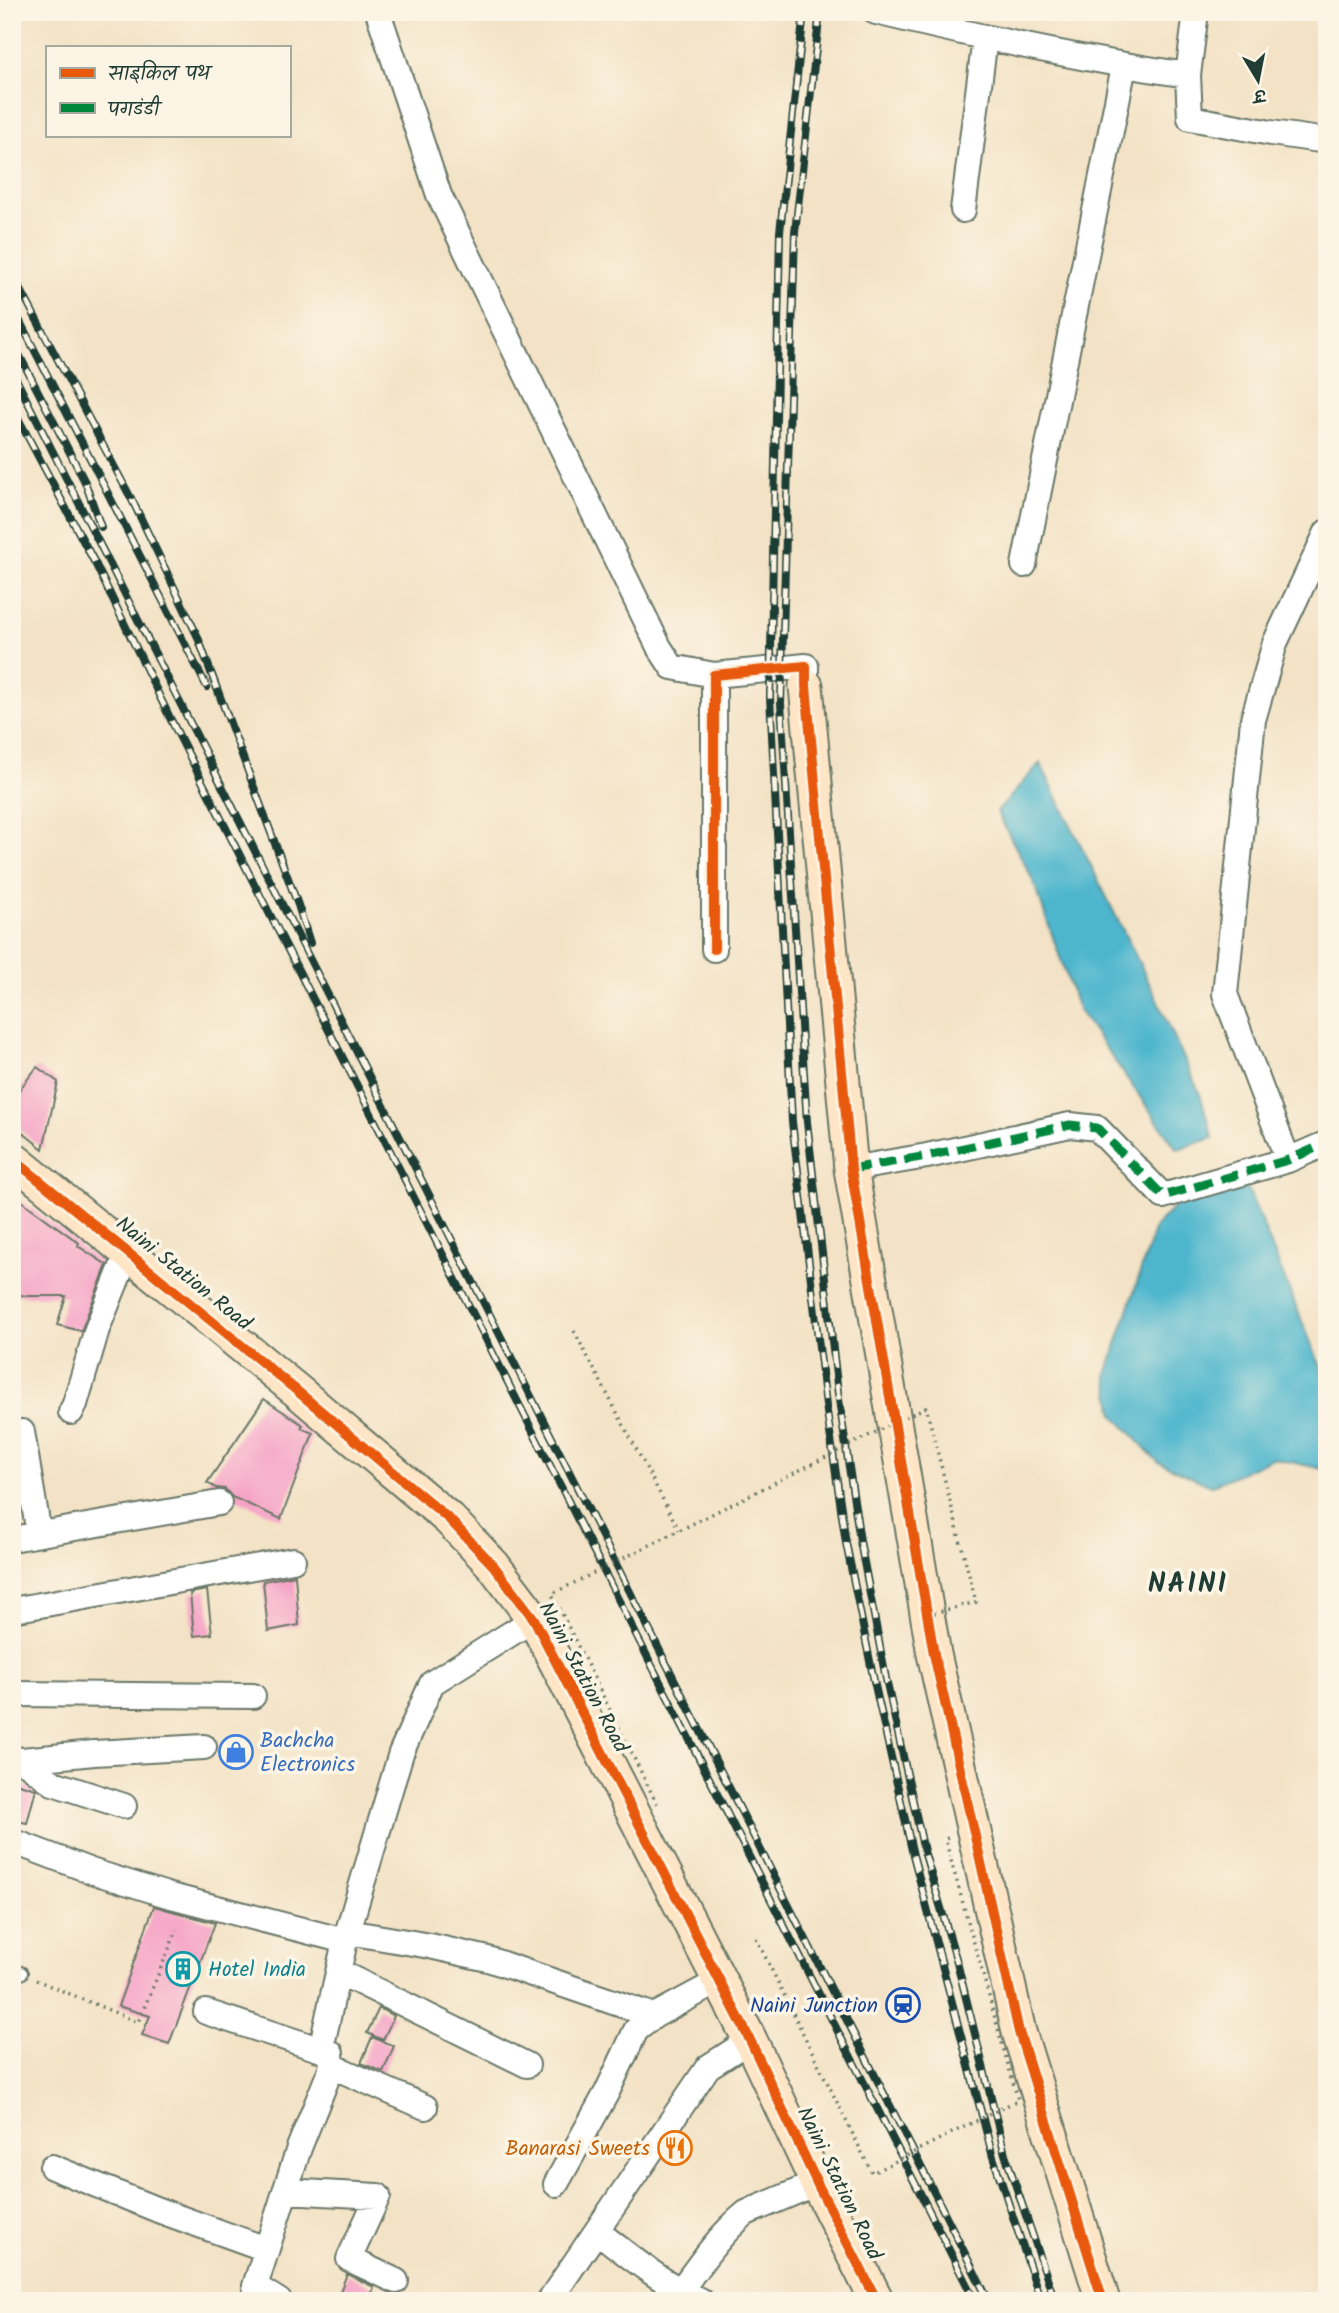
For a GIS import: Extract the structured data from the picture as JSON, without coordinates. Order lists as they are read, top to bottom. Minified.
{"streets":{"street":["Naini Station Road"]},"districts":["NAINI"],"places":{"shop":["Bachcha Electronics"],"building":["Hotel India"],"station":["Naini Junction"],"restaurant":["Banarasi Sweets"]},"legend":["साइकिल पथ","पगडंडी"],"north":"bottom"}
